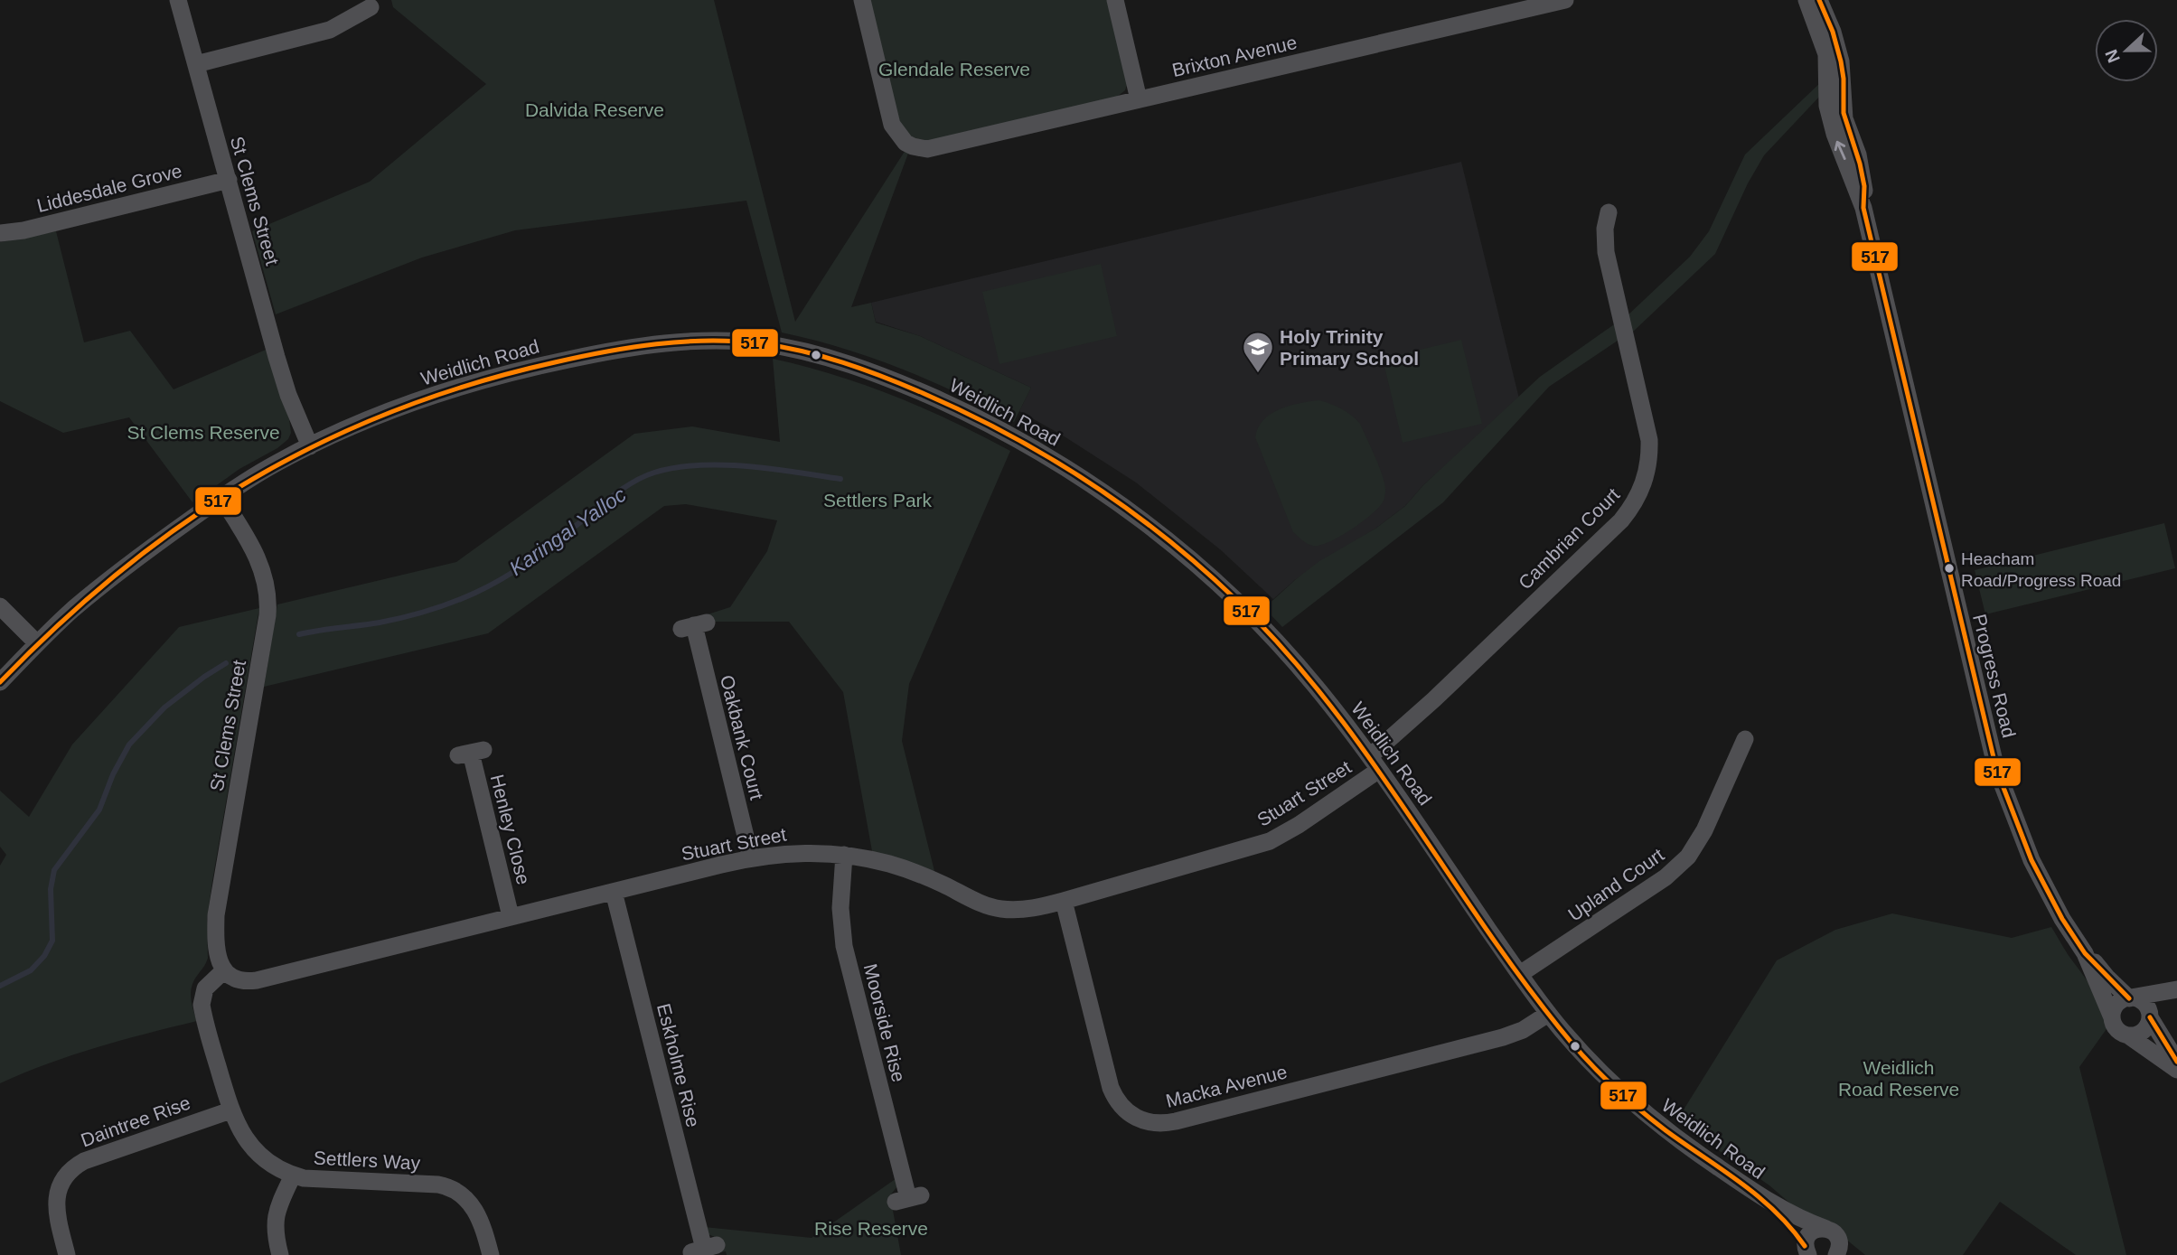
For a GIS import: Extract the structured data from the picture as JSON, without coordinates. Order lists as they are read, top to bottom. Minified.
{"streets":{"street":["Brixton Avenue","Liddesdale Grove","St Clems Street","Weidlich Road","Cambrian Court","Progress Road","Oakbank Court","Stuart Street","Henley Close","Upland Court","Moorside Rise","Eskholme Rise","Macka Avenue","Daintree Rise","Settlers Way"]},"crossings":[["Liddesdale Grove","St Clems Street"],["St Clems Street","Weidlich Road"],["St Clems Street","Stuart Street"],["St Clems Street","Settlers Way"],["Weidlich Road","Cambrian Court"],["Weidlich Road","Stuart Street"],["Weidlich Road","Upland Court"],["Weidlich Road","Macka Avenue"],["Cambrian Court","Stuart Street"],["Oakbank Court","Stuart Street"],["Stuart Street","Henley Close"],["Stuart Street","Moorside Rise"],["Stuart Street","Eskholme Rise"],["Stuart Street","Macka Avenue"],["Stuart Street","Settlers Way"],["Daintree Rise","Settlers Way"]],"water":["Karingal Yalloc"],"parks":["Glendale Reserve","Dalvida Reserve","St Clems Reserve","Settlers Park","Weidlich Road Reserve","Rise Reserve"],"places":{"school or university":["Holy Trinity Primary School"],"other":["Heacham Road/Progress Road"]},"lines":["transit line 517"],"north":"left"}
